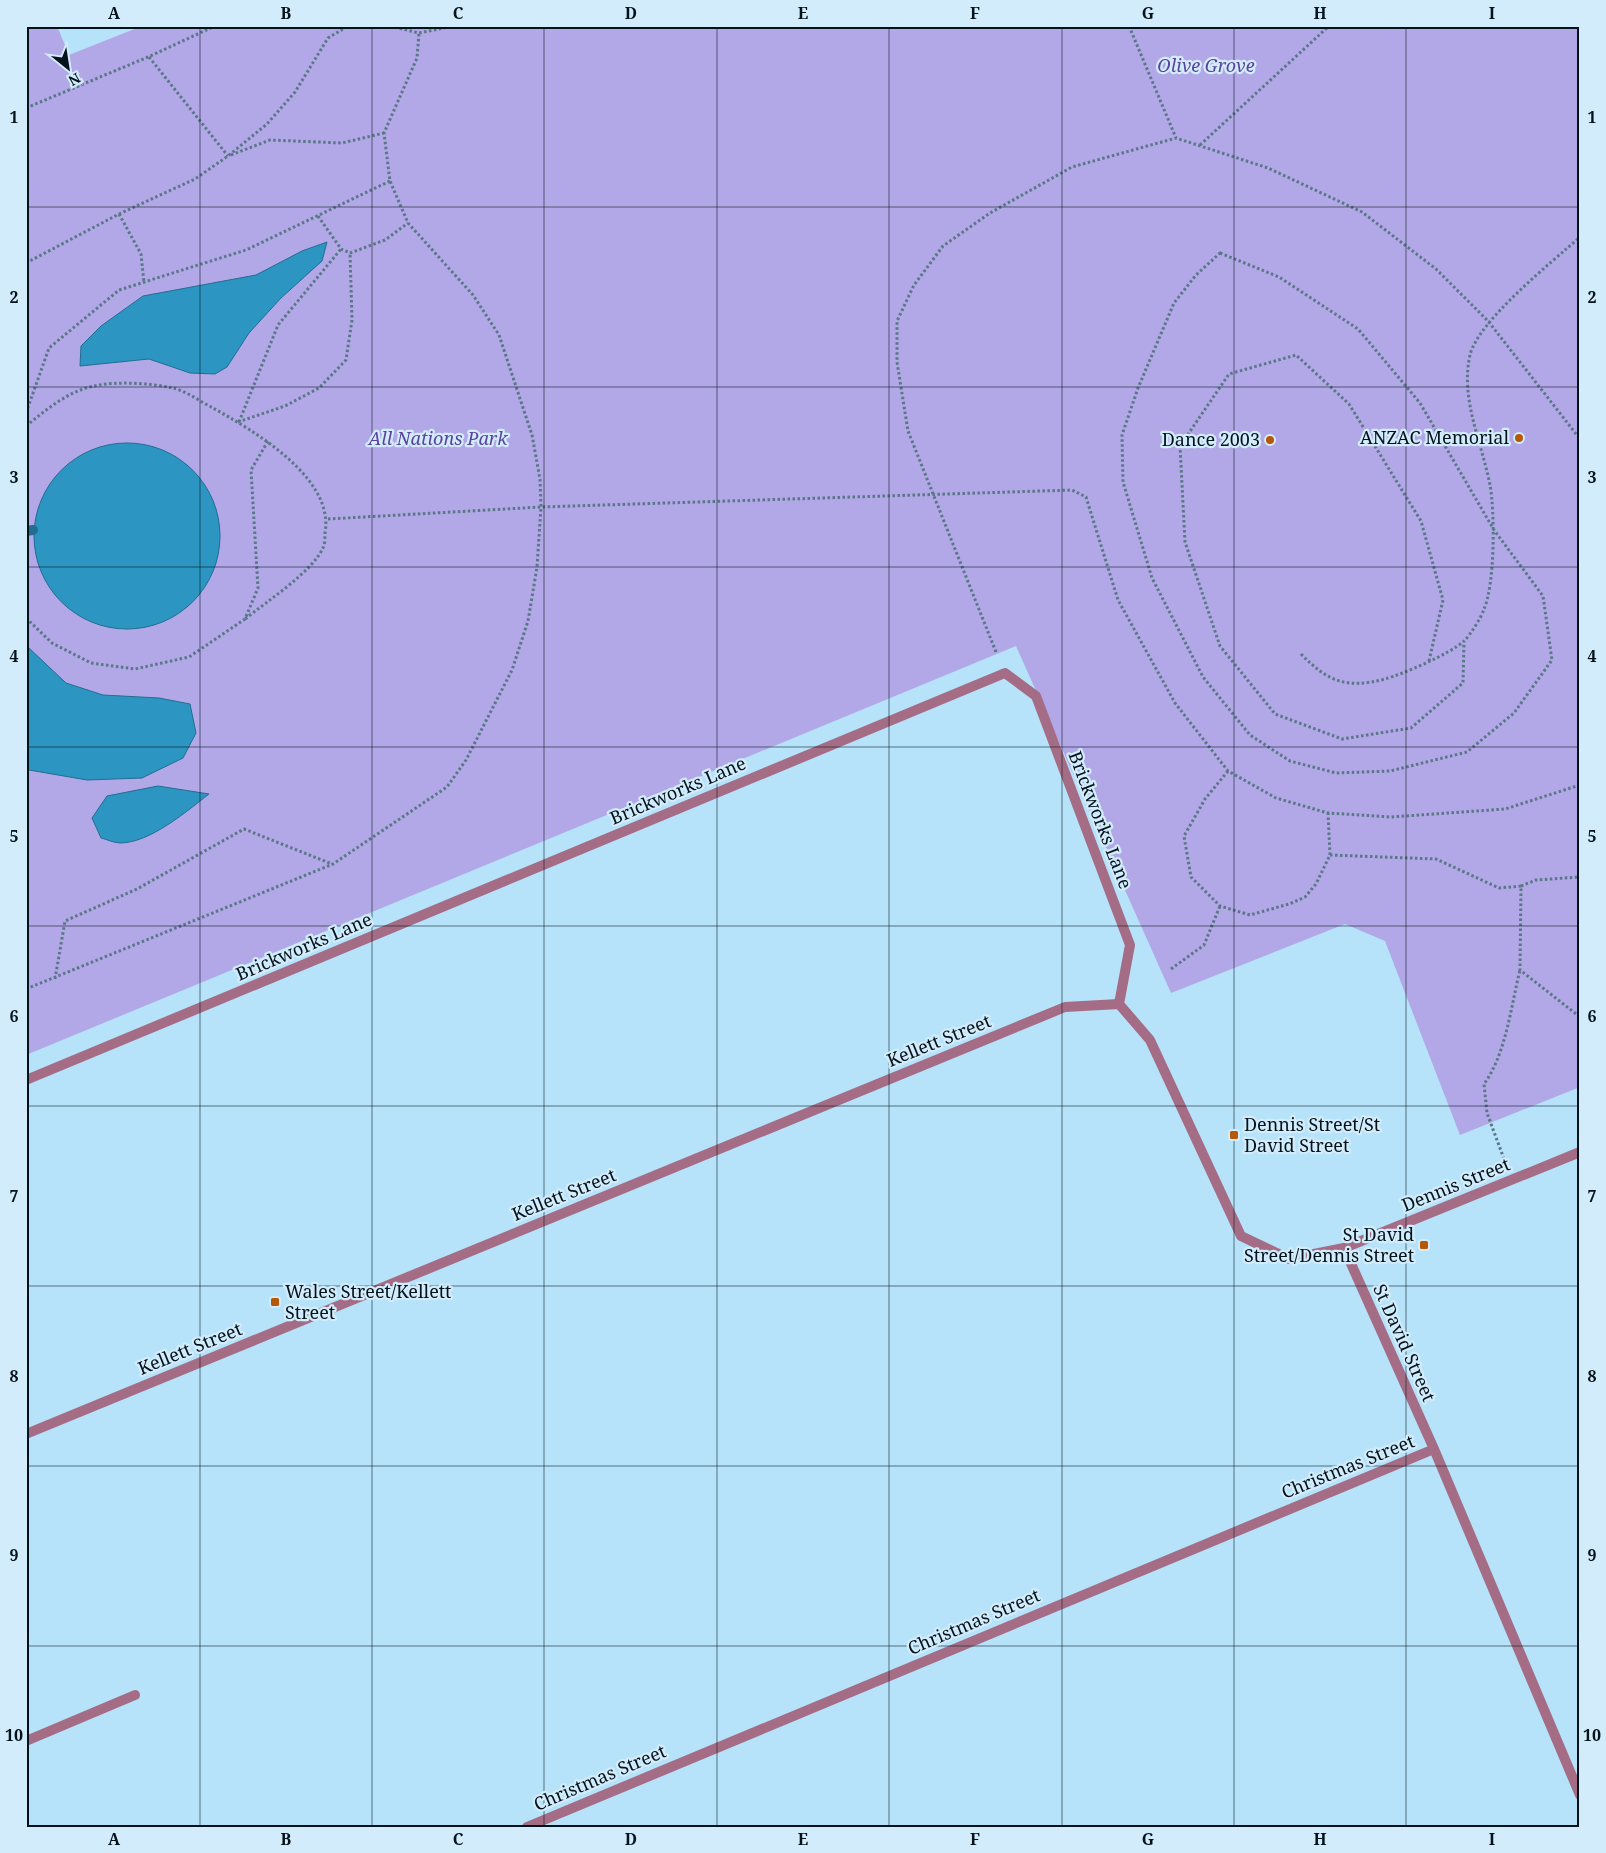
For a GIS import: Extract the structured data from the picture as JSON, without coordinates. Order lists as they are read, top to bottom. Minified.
{"streets":{"street":["Brickworks Lane","Kellett Street","Dennis Street","St David Street","Christmas Street"]},"crossings":[["Brickworks Lane","Kellett Street"],["Dennis Street","St David Street"],["St David Street","Christmas Street"]],"parks":["Olive Grove","All Nations Park"],"places":{"other":["ANZAC Memorial","Dance 2003"],"transit":["Dennis Street/St David Street","St David Street/Dennis Street","Wales Street/Kellett Street"]},"north":"bottom right","grid":{"columns":["A","B","C","D","E","F","G","H","I"],"rows":["1","2","3","4","5","6","7","8","9","10"]}}
